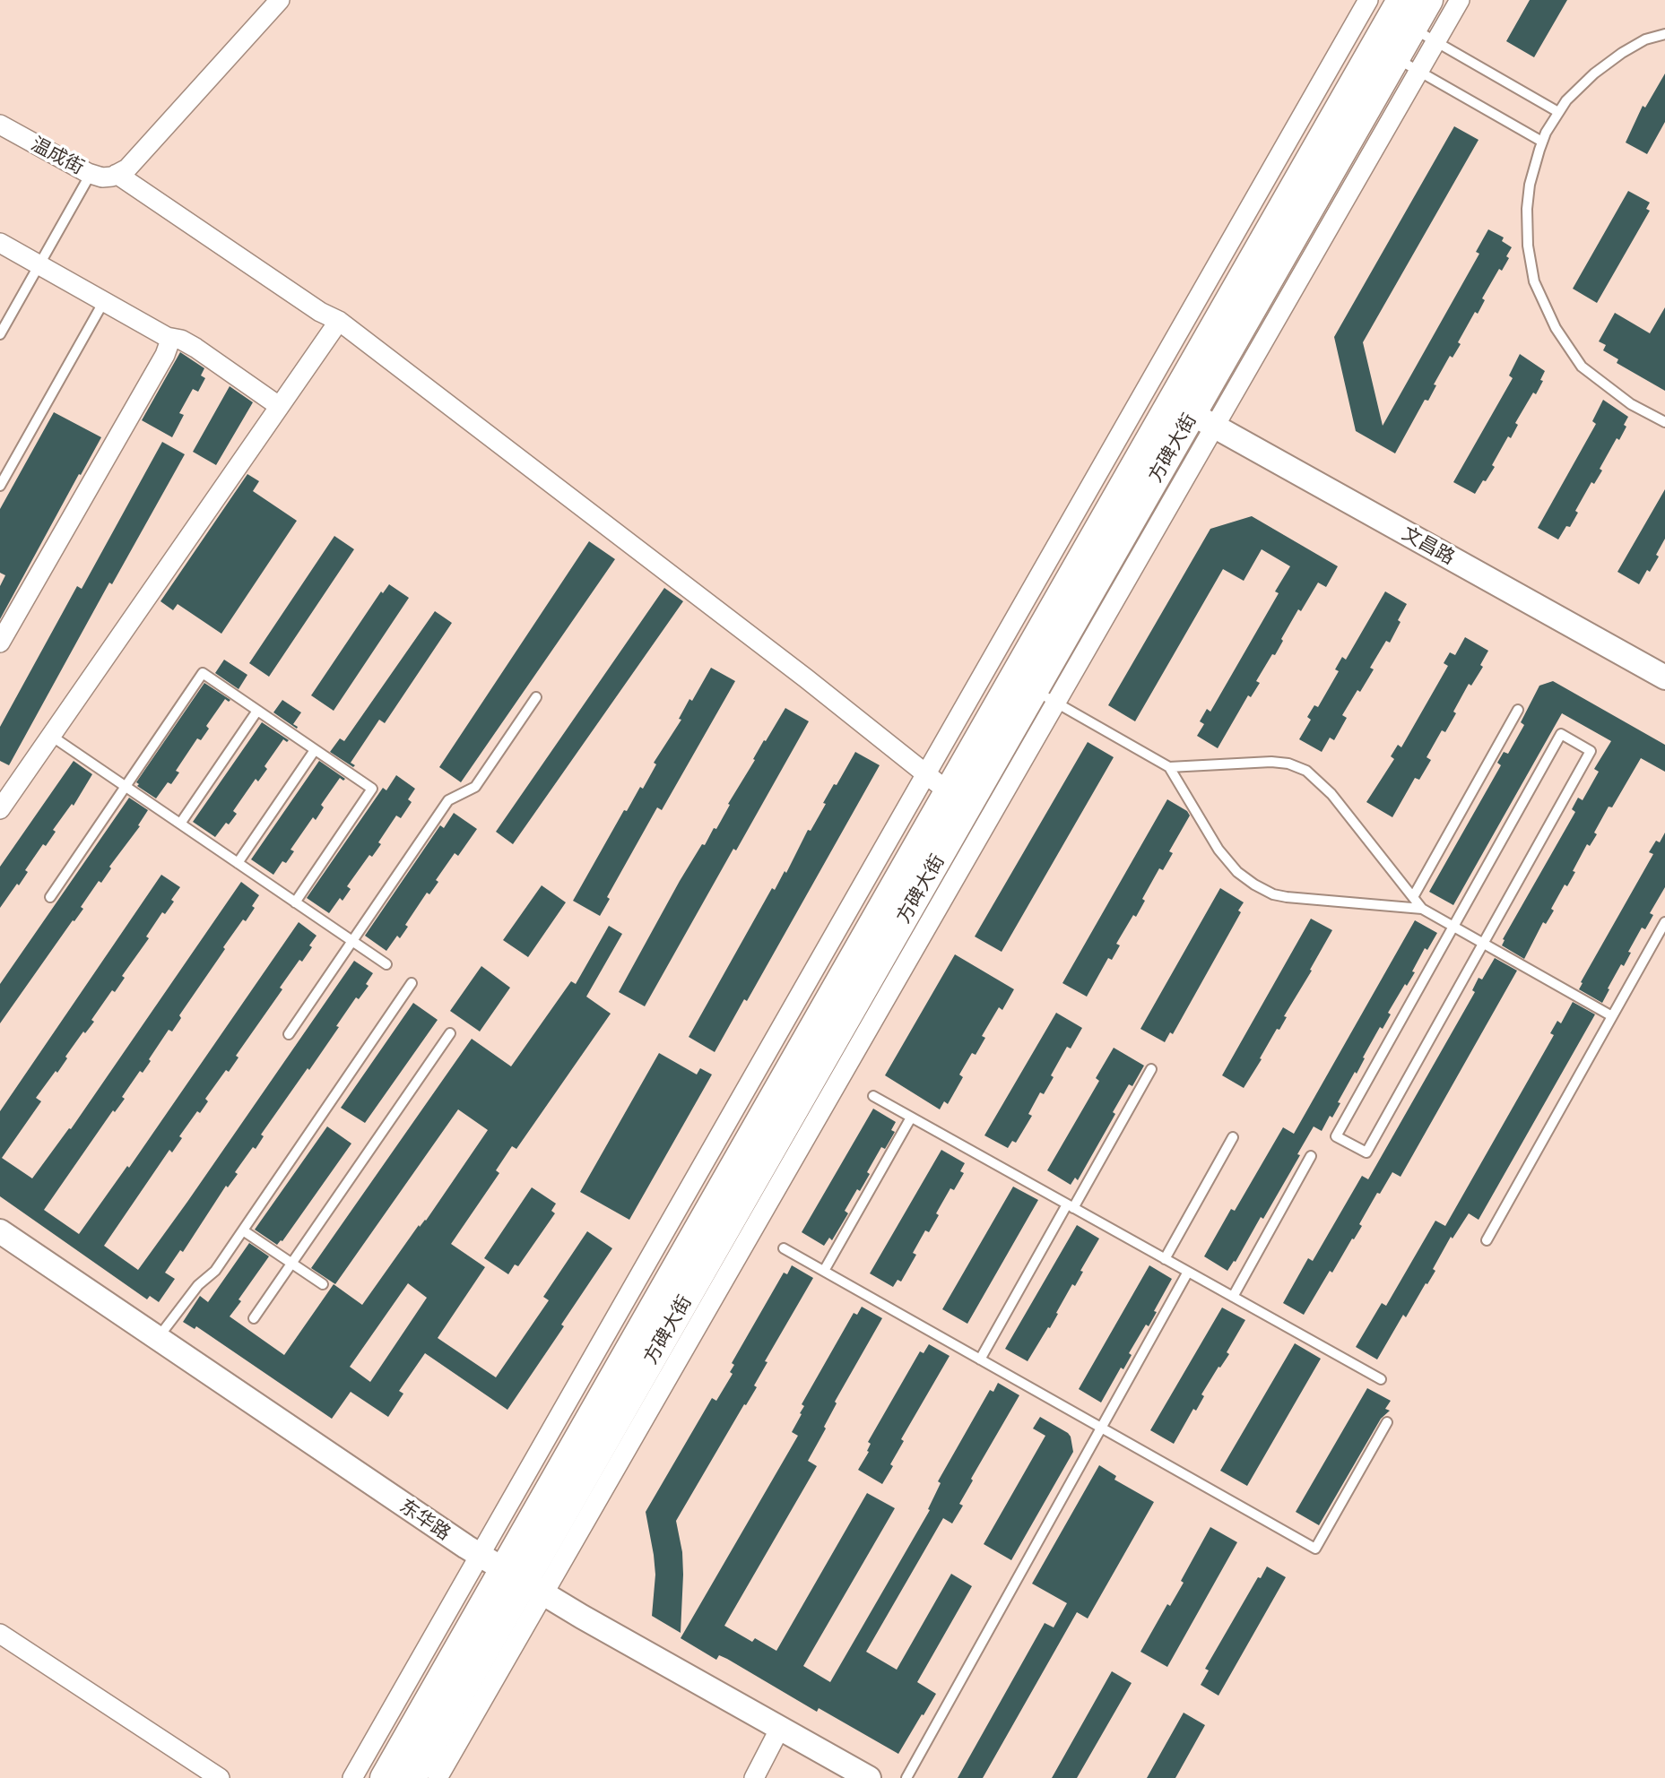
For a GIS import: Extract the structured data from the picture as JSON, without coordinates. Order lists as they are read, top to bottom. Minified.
{"streets":{"main road":["方碑大街"],"street":["温成街","文昌路","东华路"]},"crossings":[["方碑大街","文昌路"],["方碑大街","东华路"]]}
